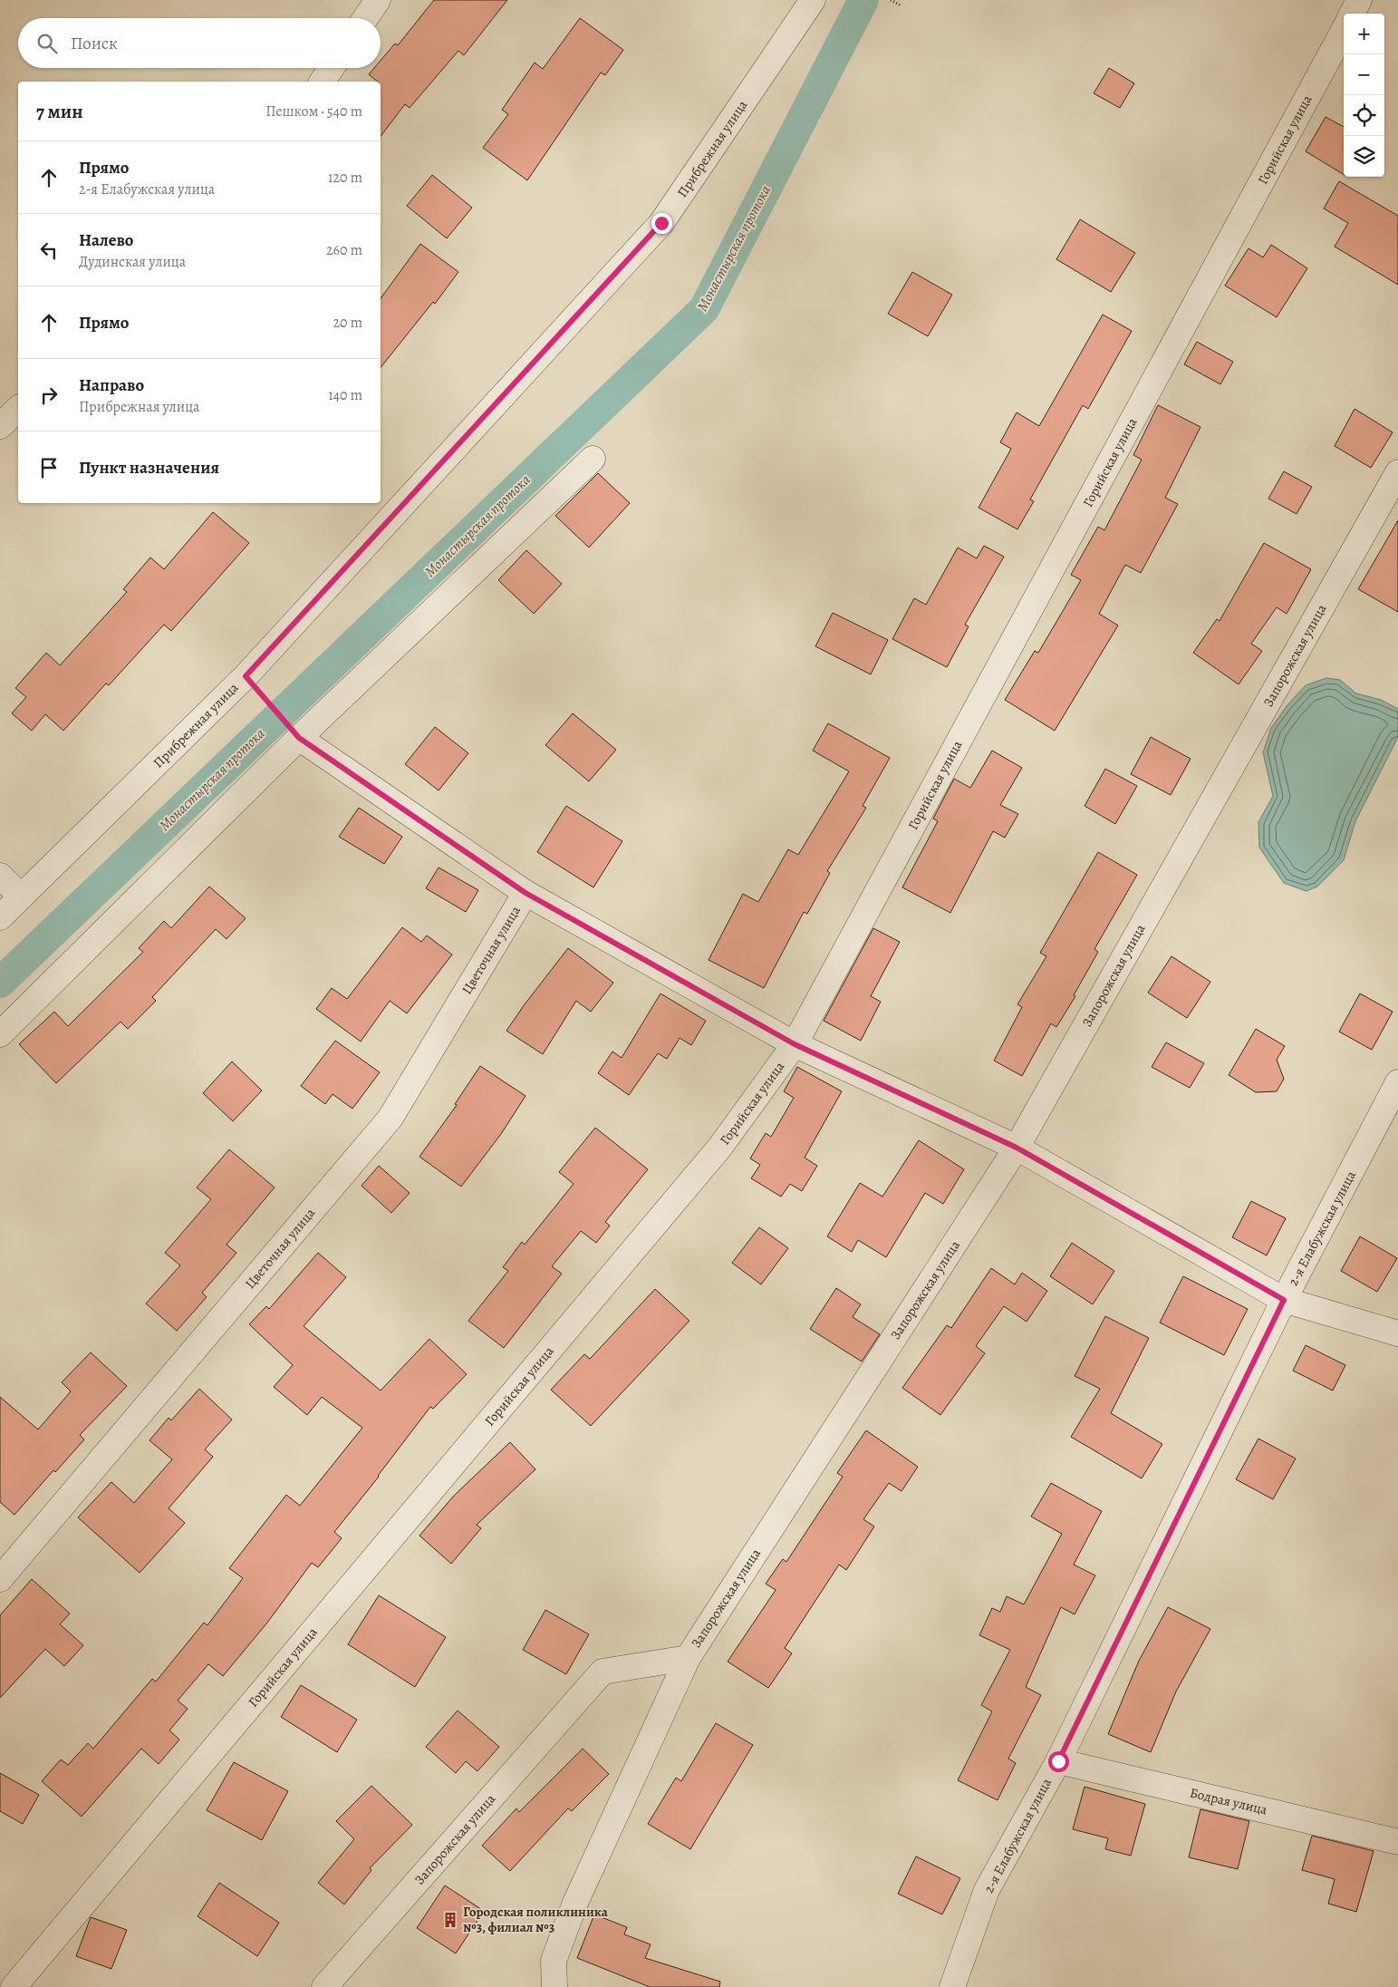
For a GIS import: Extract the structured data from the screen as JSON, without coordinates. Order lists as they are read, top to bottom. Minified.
{"streets":{"street":["Горийская улица","Прибрежная улица","Запорожская улица","Цветочная улица","2-я Елабужская улица","Бодрая улица"]},"crossings":[["2-я Елабужская улица","Бодрая улица"]],"water":["Монастырская протока"],"places":{"building":["Городская поликлиника №3, филиал №3"]},"page":{"map_buttons":["+","−"],"search":"Поиск","heading":["7 мин","Пешком · 540 m"],"list":[["Прямо","2-я Елабужская улица","120 m"],["Налево","Дудинская улица","260 m"],["Прямо","20 m"],["Направо","Прибрежная улица","140 m"],"Пункт назначения"]}}
